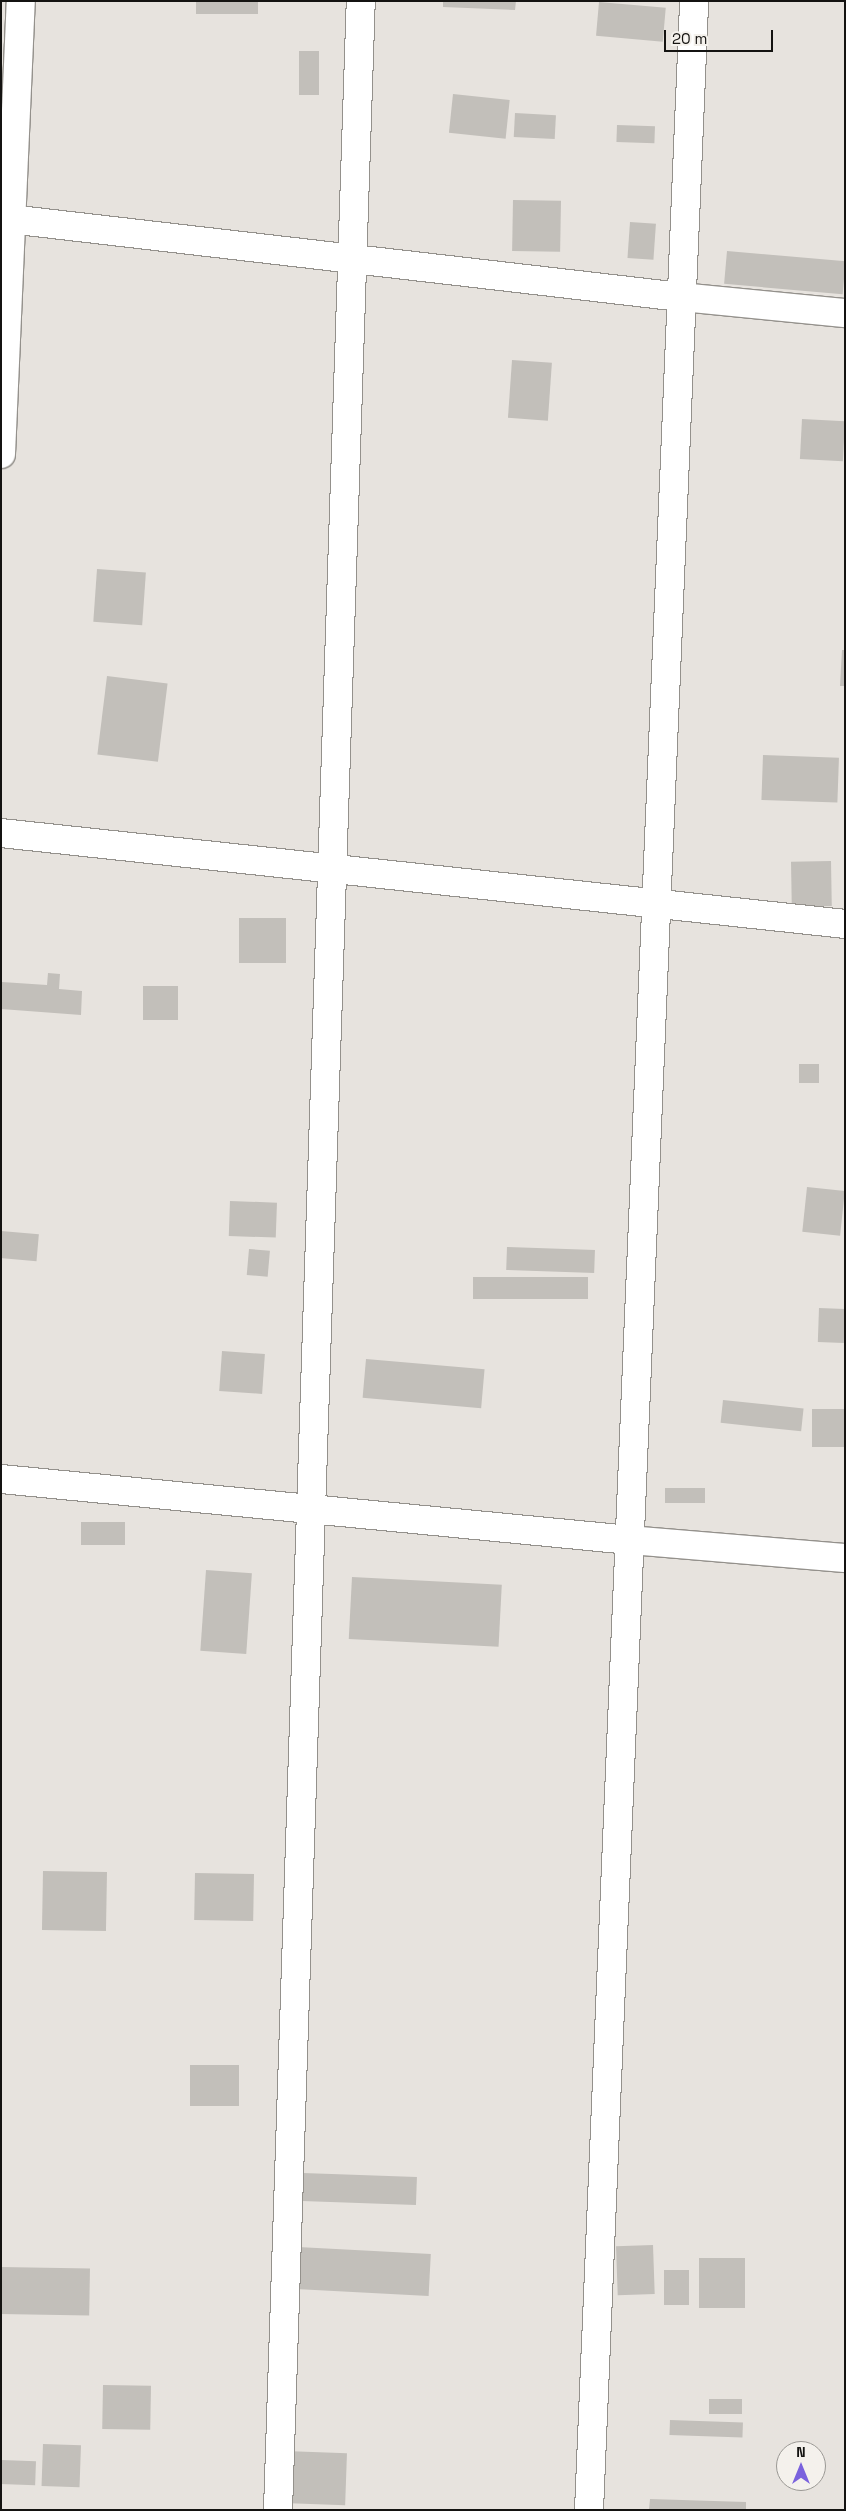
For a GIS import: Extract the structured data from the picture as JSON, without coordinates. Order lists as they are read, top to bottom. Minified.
{"scale_bar":"20 m","north":"top"}
